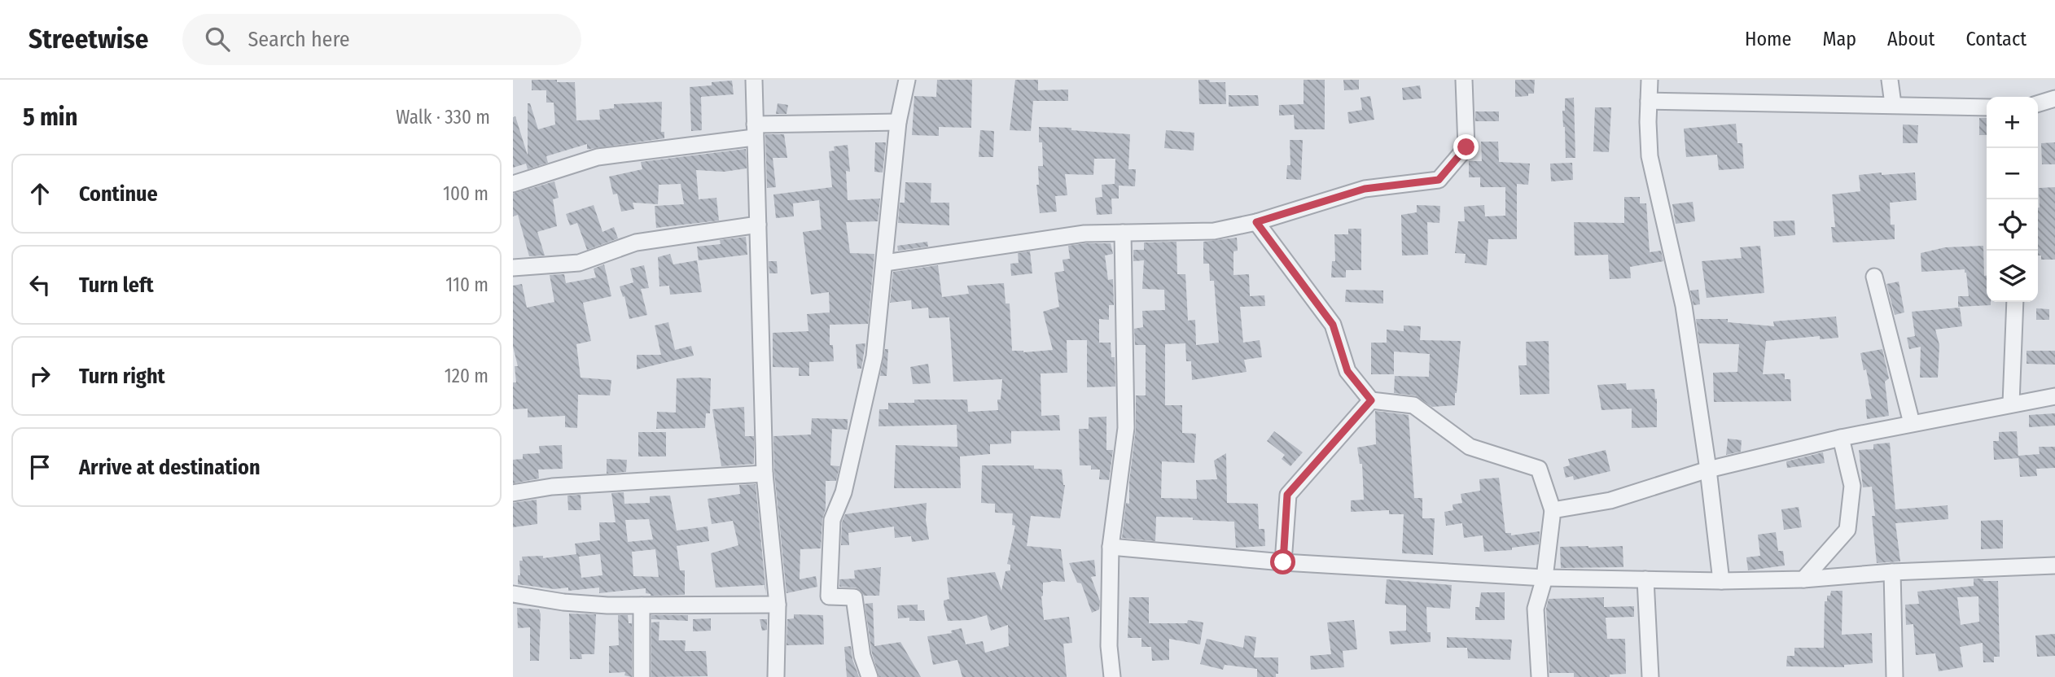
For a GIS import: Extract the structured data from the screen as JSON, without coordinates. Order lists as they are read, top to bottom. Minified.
{"page":{"header":"Streetwise","search":"Search here","nav":["Home","Map","About","Contact"],"heading":["5 min","Walk · 330 m"],"map_buttons":["+","−"],"list":[["Continue","100 m"],["Turn left","110 m"],["Turn right","120 m"],"Arrive at destination"]}}
